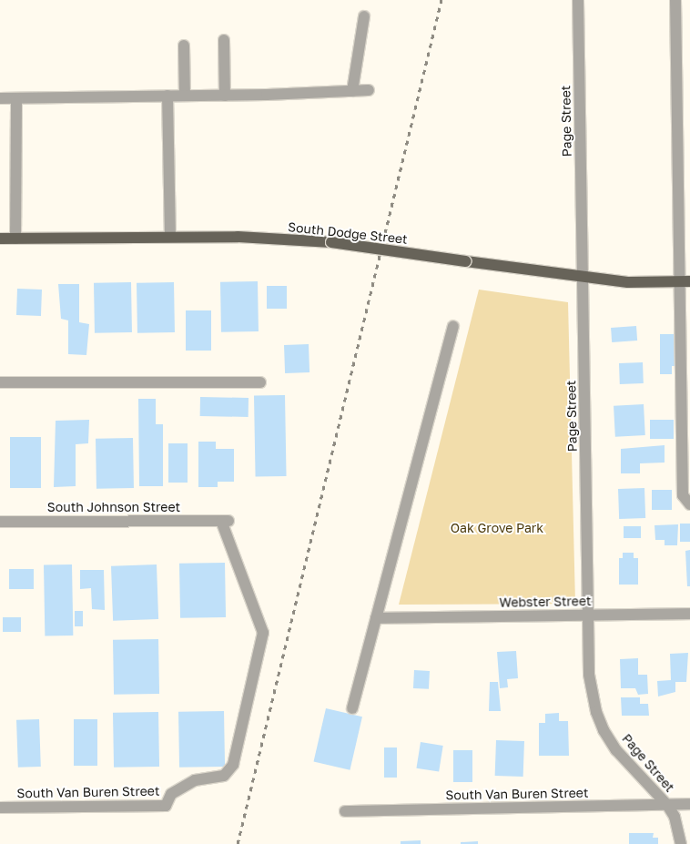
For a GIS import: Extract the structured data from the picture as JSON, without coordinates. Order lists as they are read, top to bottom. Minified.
{"streets":{"main road":["South Dodge Street"],"street":["Page Street","South Johnson Street","Webster Street","South Van Buren Street"]},"crossings":[["Page Street","South Dodge Street"],["Page Street","Webster Street"],["Page Street","South Van Buren Street"],["South Johnson Street","South Van Buren Street"]],"parks":["Oak Grove Park"]}
